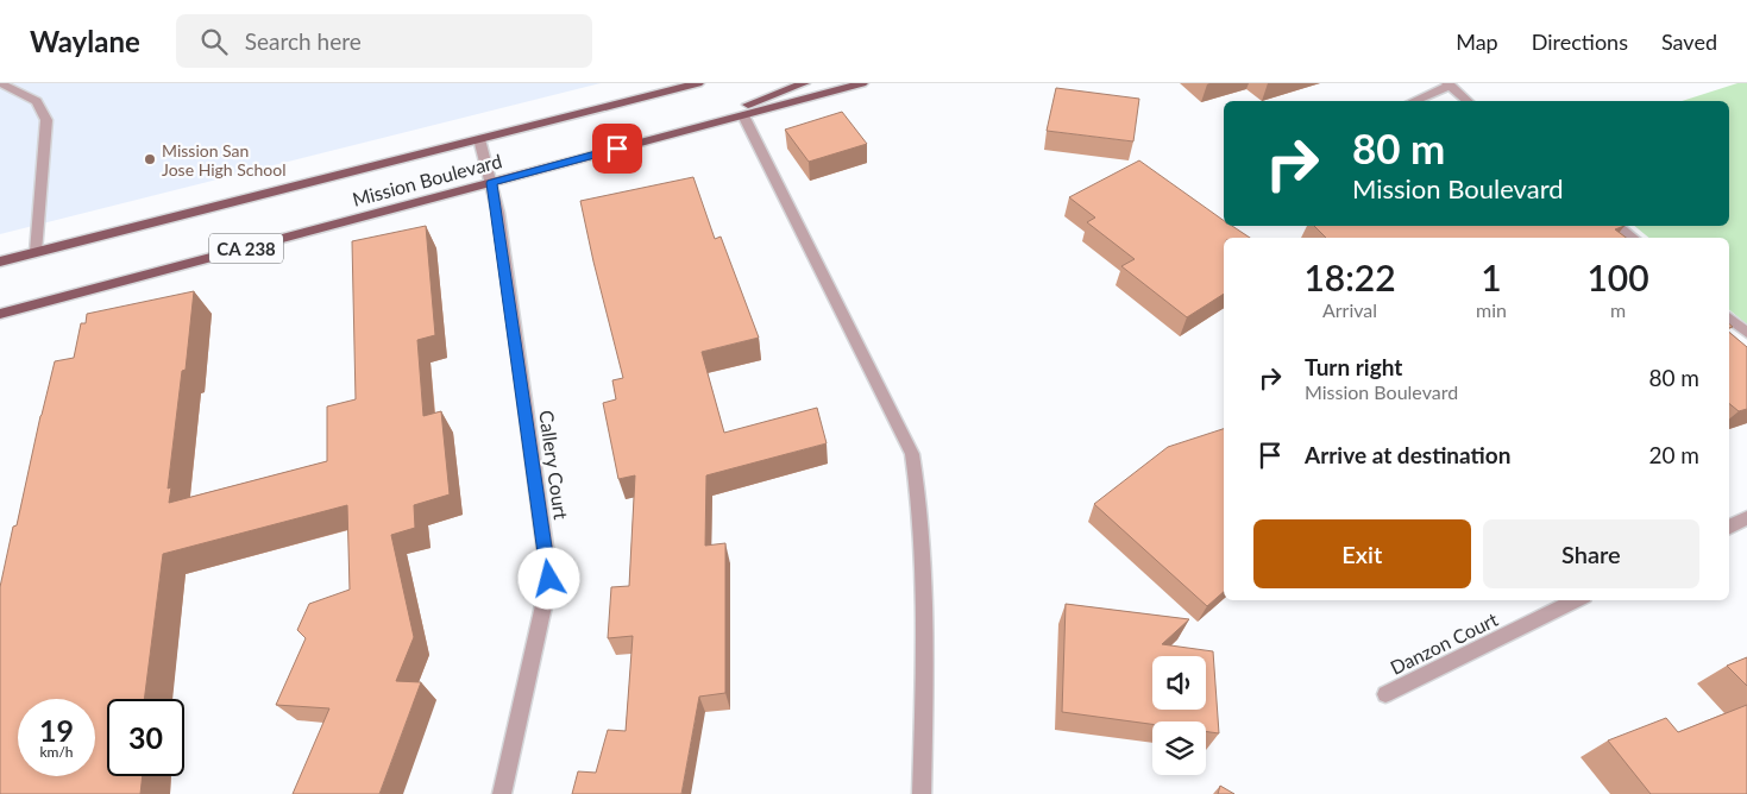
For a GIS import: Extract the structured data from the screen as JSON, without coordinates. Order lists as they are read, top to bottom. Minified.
{"streets":{"main road":["Mission Boulevard","CA 238"],"street":["Callery Court","Danzon Court"]},"crossings":[["Mission Boulevard","Callery Court"]],"places":["Mission San Jose High School"],"page":{"header":"Waylane","search":"Search here","nav":["Map","Directions","Saved"],"turn":["80 m","Mission Boulevard"],"eta":["18:22","Arrival","1","min","100","m"],"list":[{"name":"Turn right","note":"Mission Boulevard","value":"80 m"},{"name":"Arrive at destination","value":"20 m"}],"buttons":["Exit","Share"],"speed":"19 km/h","limit":"30"}}
